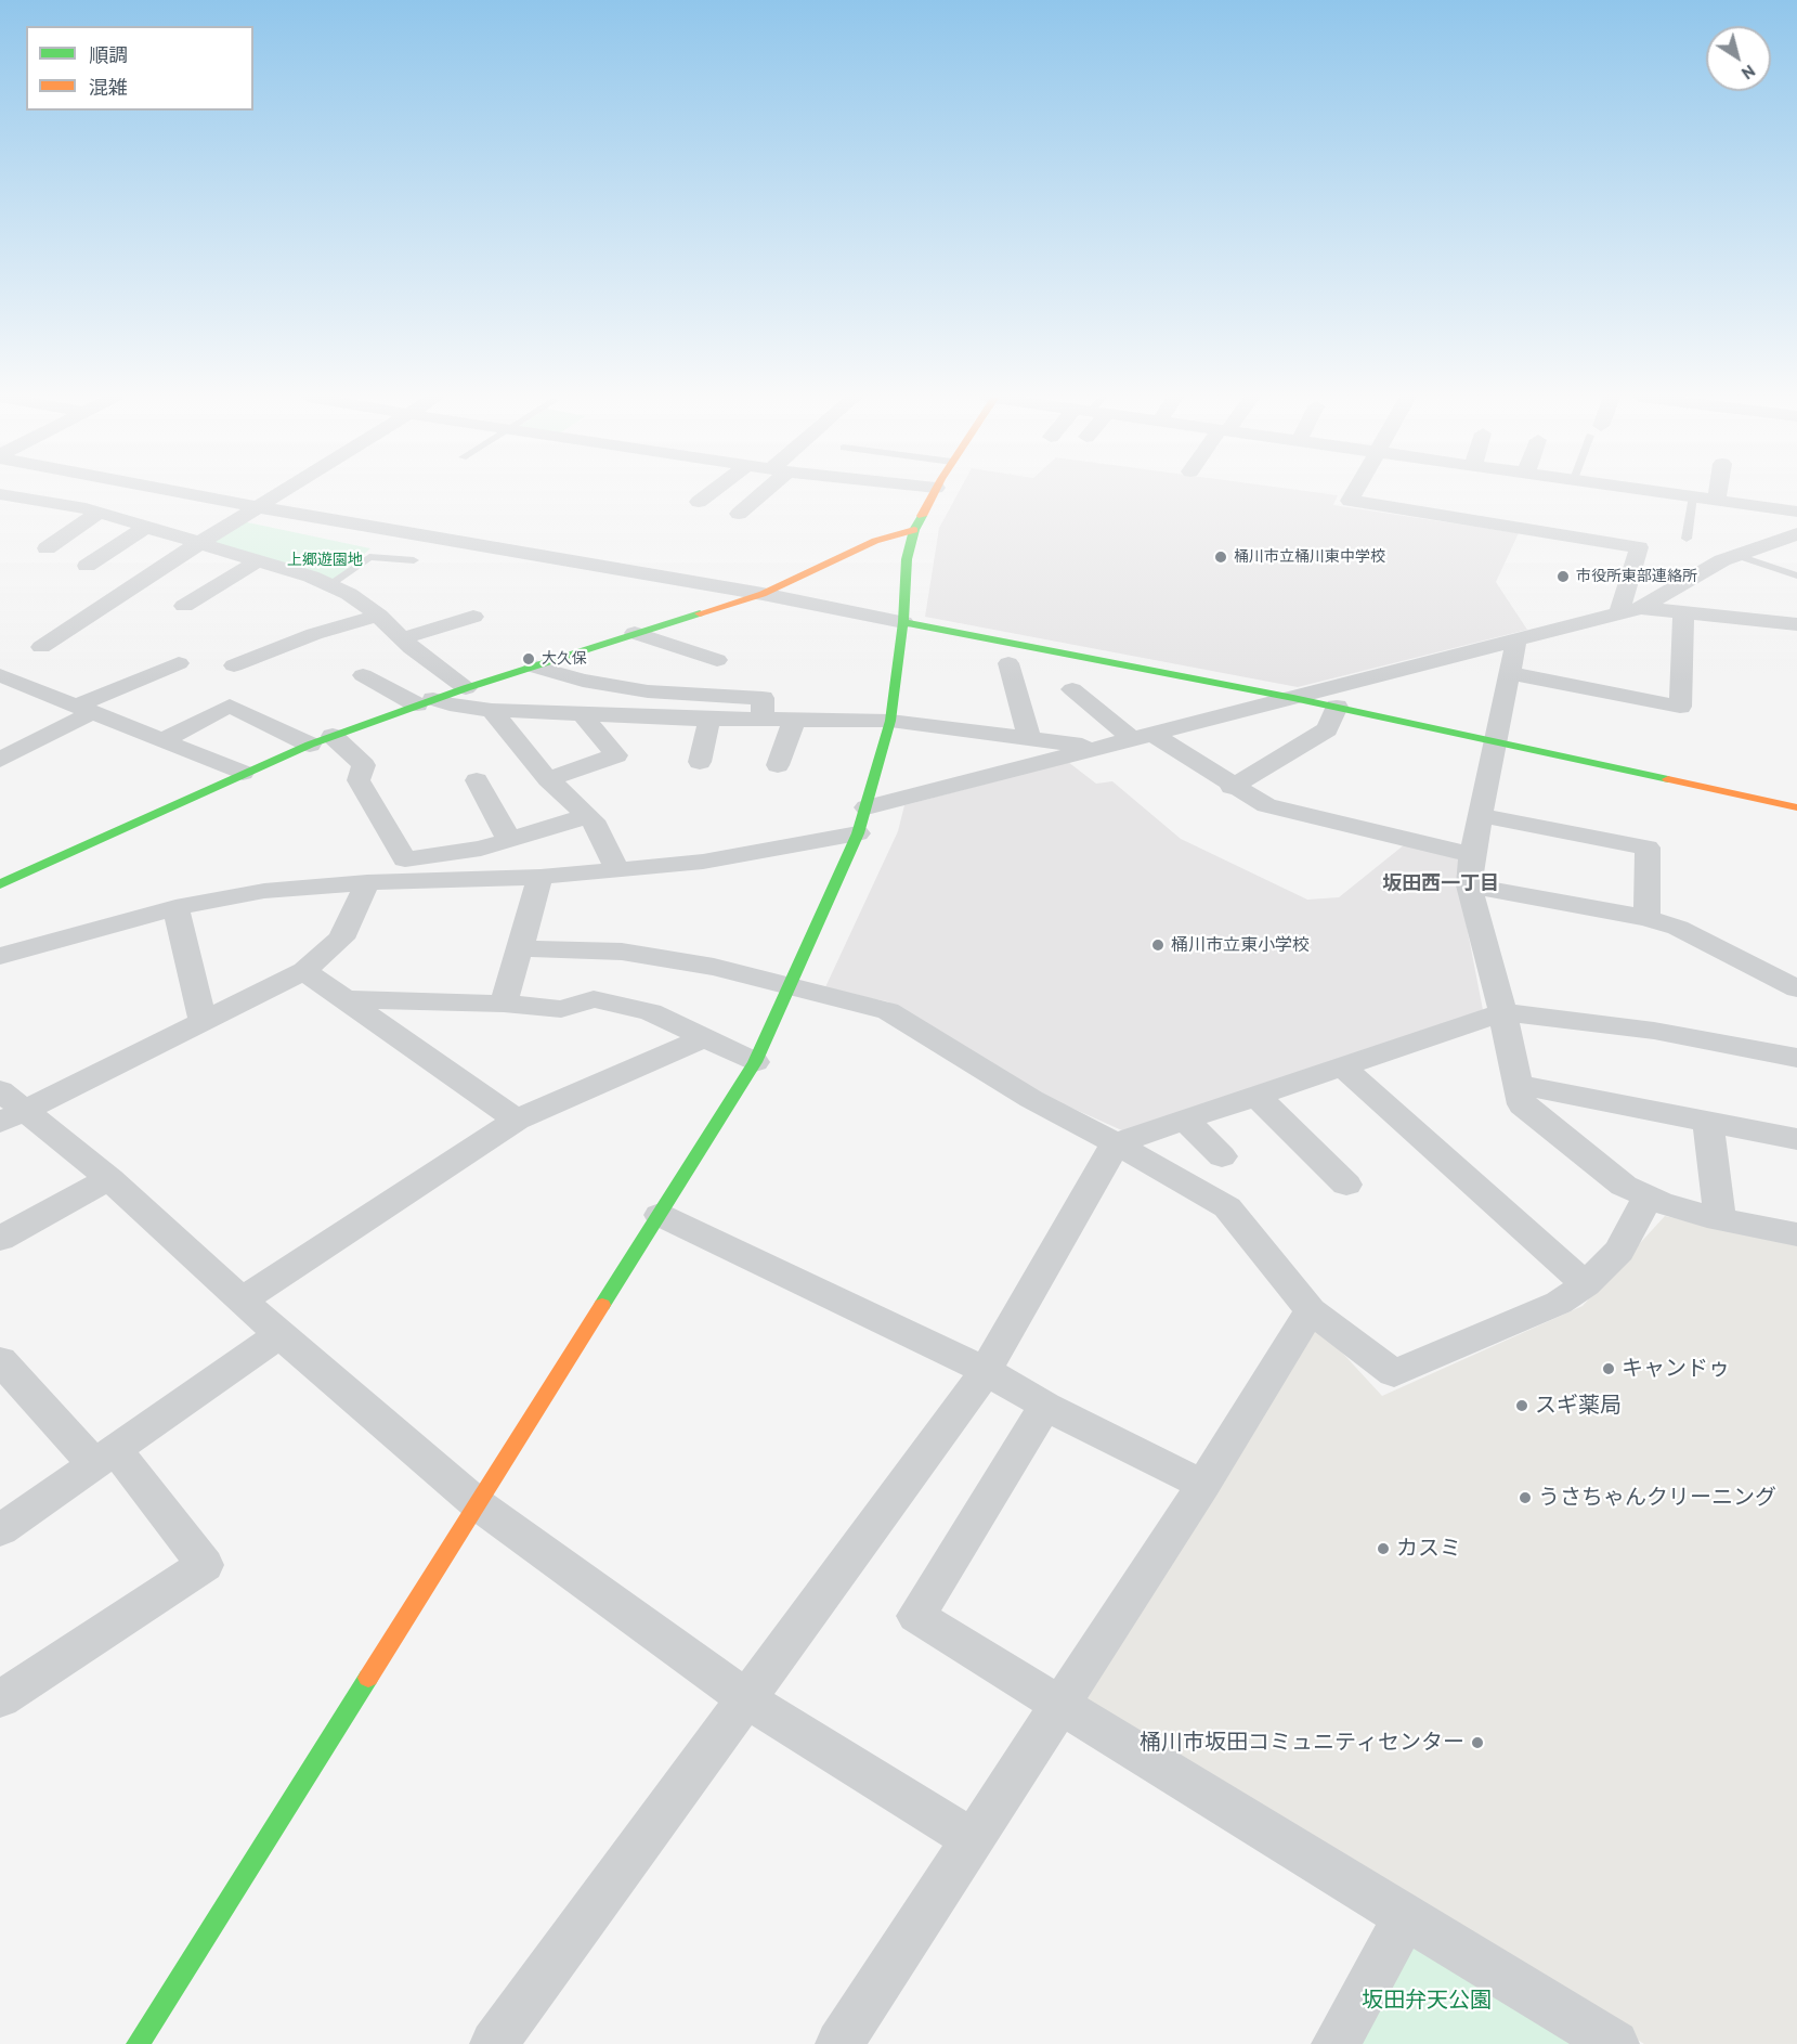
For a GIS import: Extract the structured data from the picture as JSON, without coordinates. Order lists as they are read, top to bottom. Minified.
{"districts":["坂田西一丁目"],"parks":["上郷遊園地","坂田弁天公園"],"places":["桶川市立桶川東中学校","市役所東部連絡所","大久保","桶川市立東小学校","キャンドゥ","スギ薬局","うさちゃんクリーニング","カスミ","桶川市坂田コミュニティセンター"],"legend":["順調","混雑"],"north":"bottom right"}
